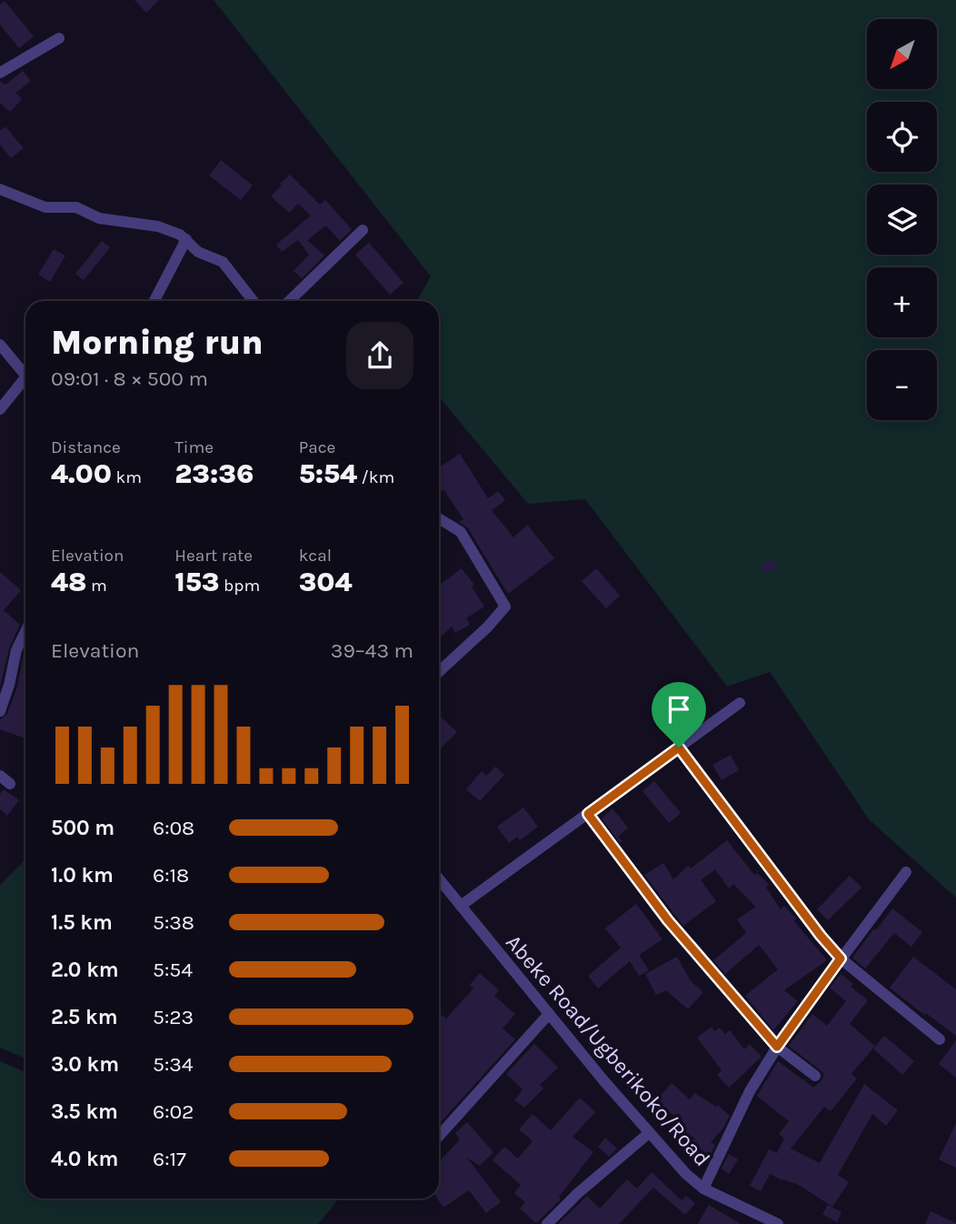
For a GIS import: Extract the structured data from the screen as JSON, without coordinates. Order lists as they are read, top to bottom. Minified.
{"streets":{"street":["Abeke Road/Ugberikoko/Road"]},"north":"bottom left","page":{"map_buttons":["+","−"],"heading":["Morning run","09:01 · 8 × 500 m"],"stats":[["Distance","4.00 km"],["Time","23:36"],["Pace","5:54 /km"],["Elevation","48 m"],["Heart rate","153 bpm"],["kcal","304"]],"chart":["Elevation","39–43 m"],"list":[{"name":"500 m","note":"6:08"},{"name":"1.0 km","note":"6:18"},{"name":"1.5 km","note":"5:38"},{"name":"2.0 km","note":"5:54"},{"name":"2.5 km","note":"5:23"},{"name":"3.0 km","note":"5:34"},{"name":"3.5 km","note":"6:02"},{"name":"4.0 km","note":"6:17"}]}}
